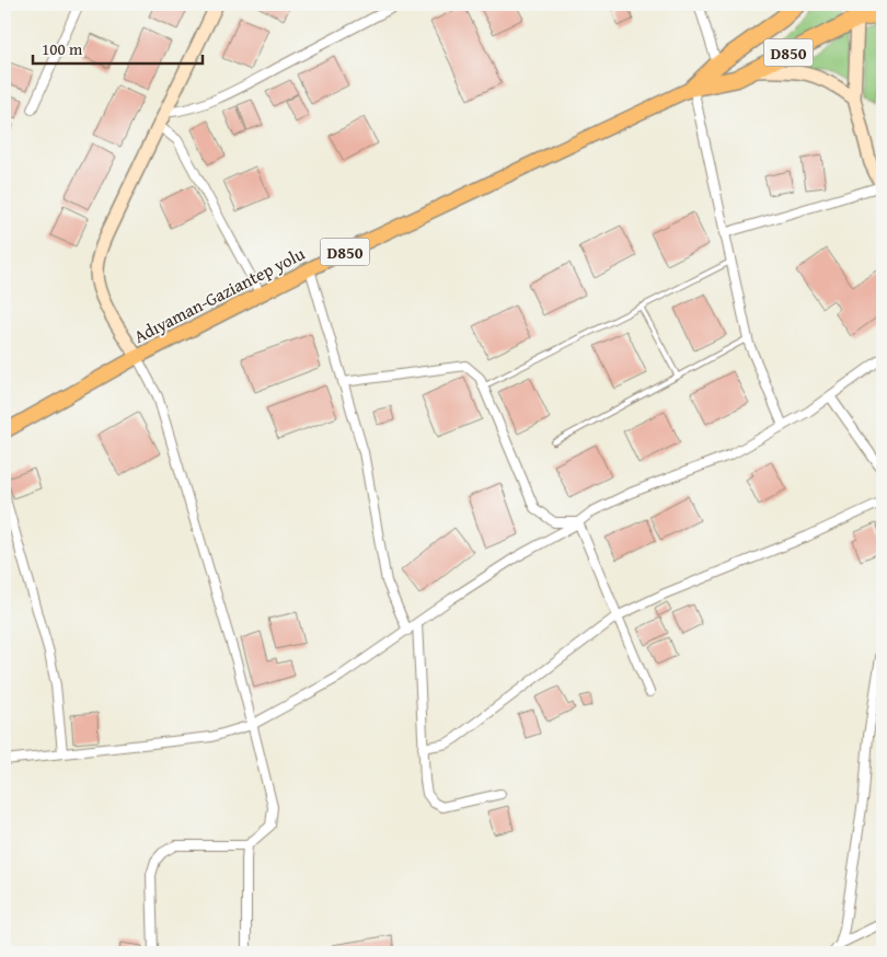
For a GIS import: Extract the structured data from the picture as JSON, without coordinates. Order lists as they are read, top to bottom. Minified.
{"streets":{"highway":["D850"],"main road":["Adıyaman-Gaziantep yolu"]},"crossings":[["D850","Adıyaman-Gaziantep yolu"]],"scale_bar":"100 m"}
